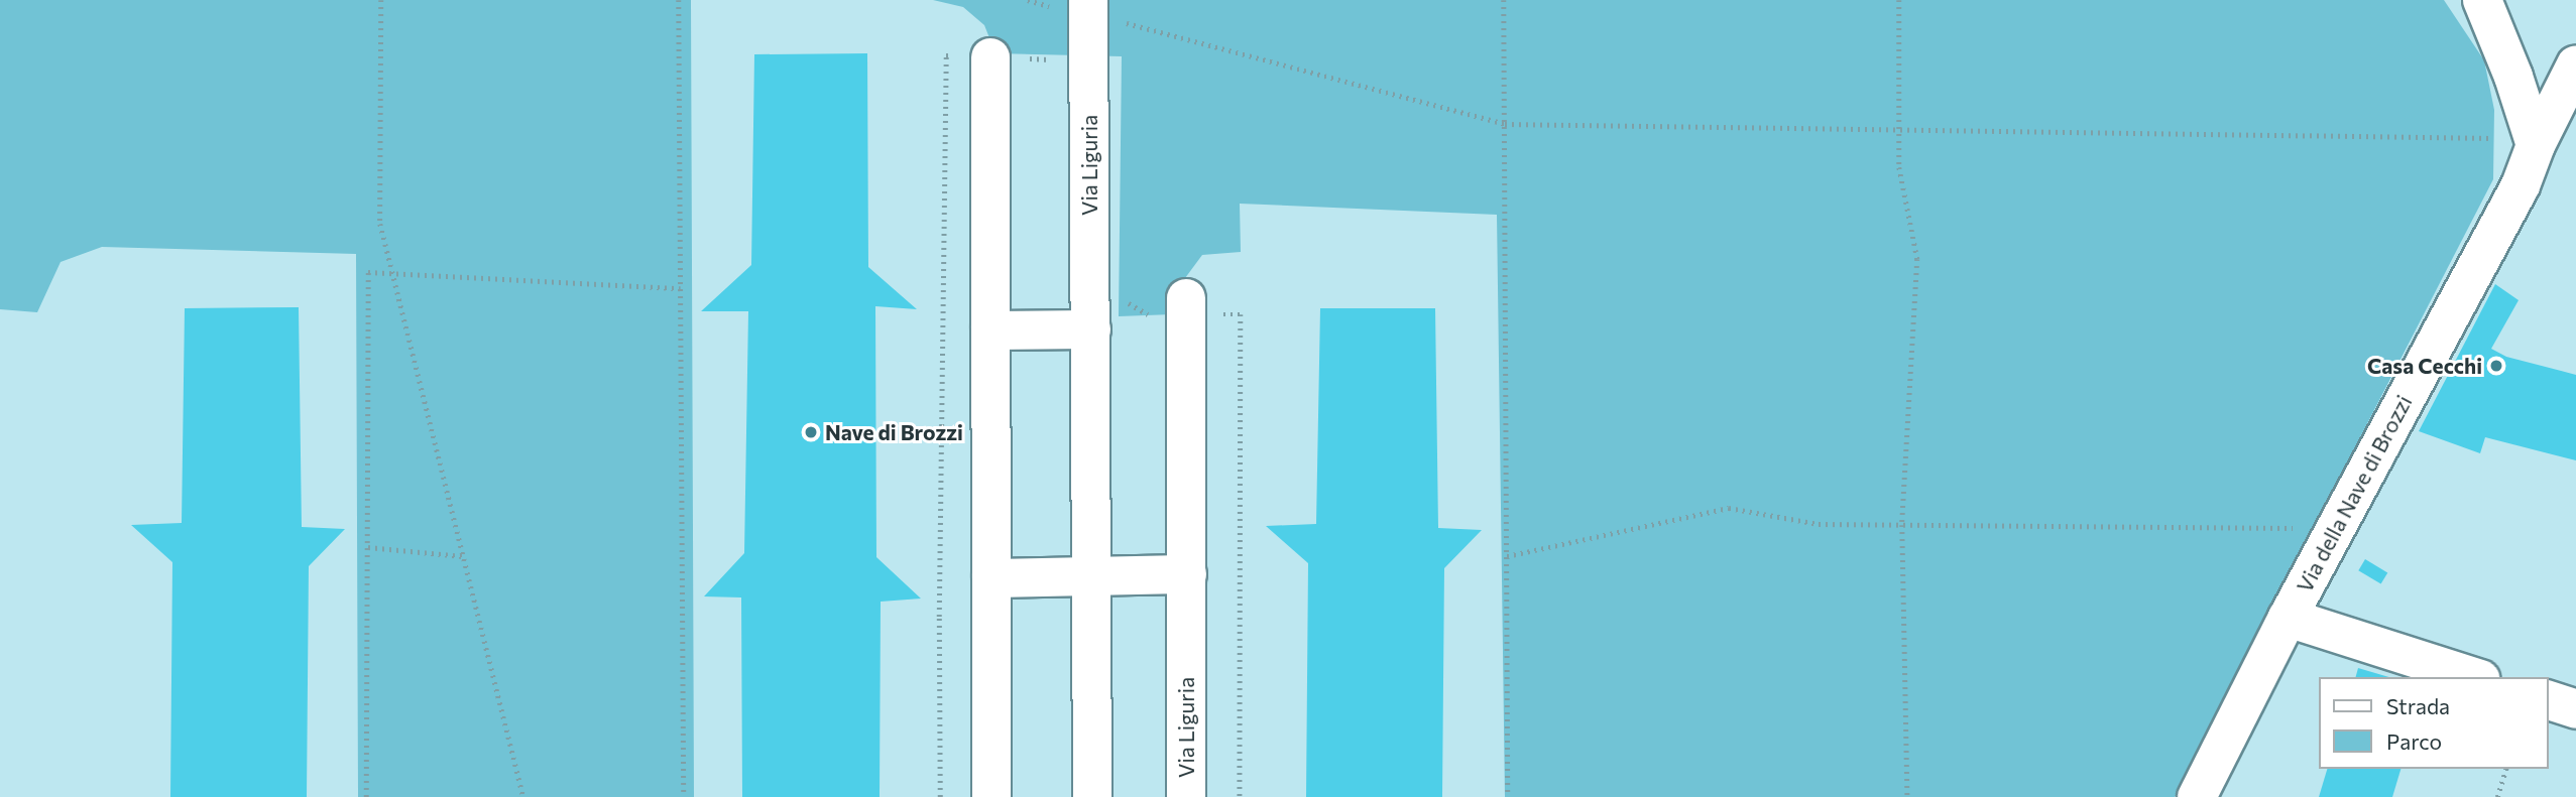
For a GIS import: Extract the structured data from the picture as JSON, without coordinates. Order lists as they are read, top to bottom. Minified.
{"streets":{"street":["Via Liguria","Via della Nave di Brozzi"]},"places":["Casa Cecchi","Nave di Brozzi"],"legend":["Strada","Parco"]}
